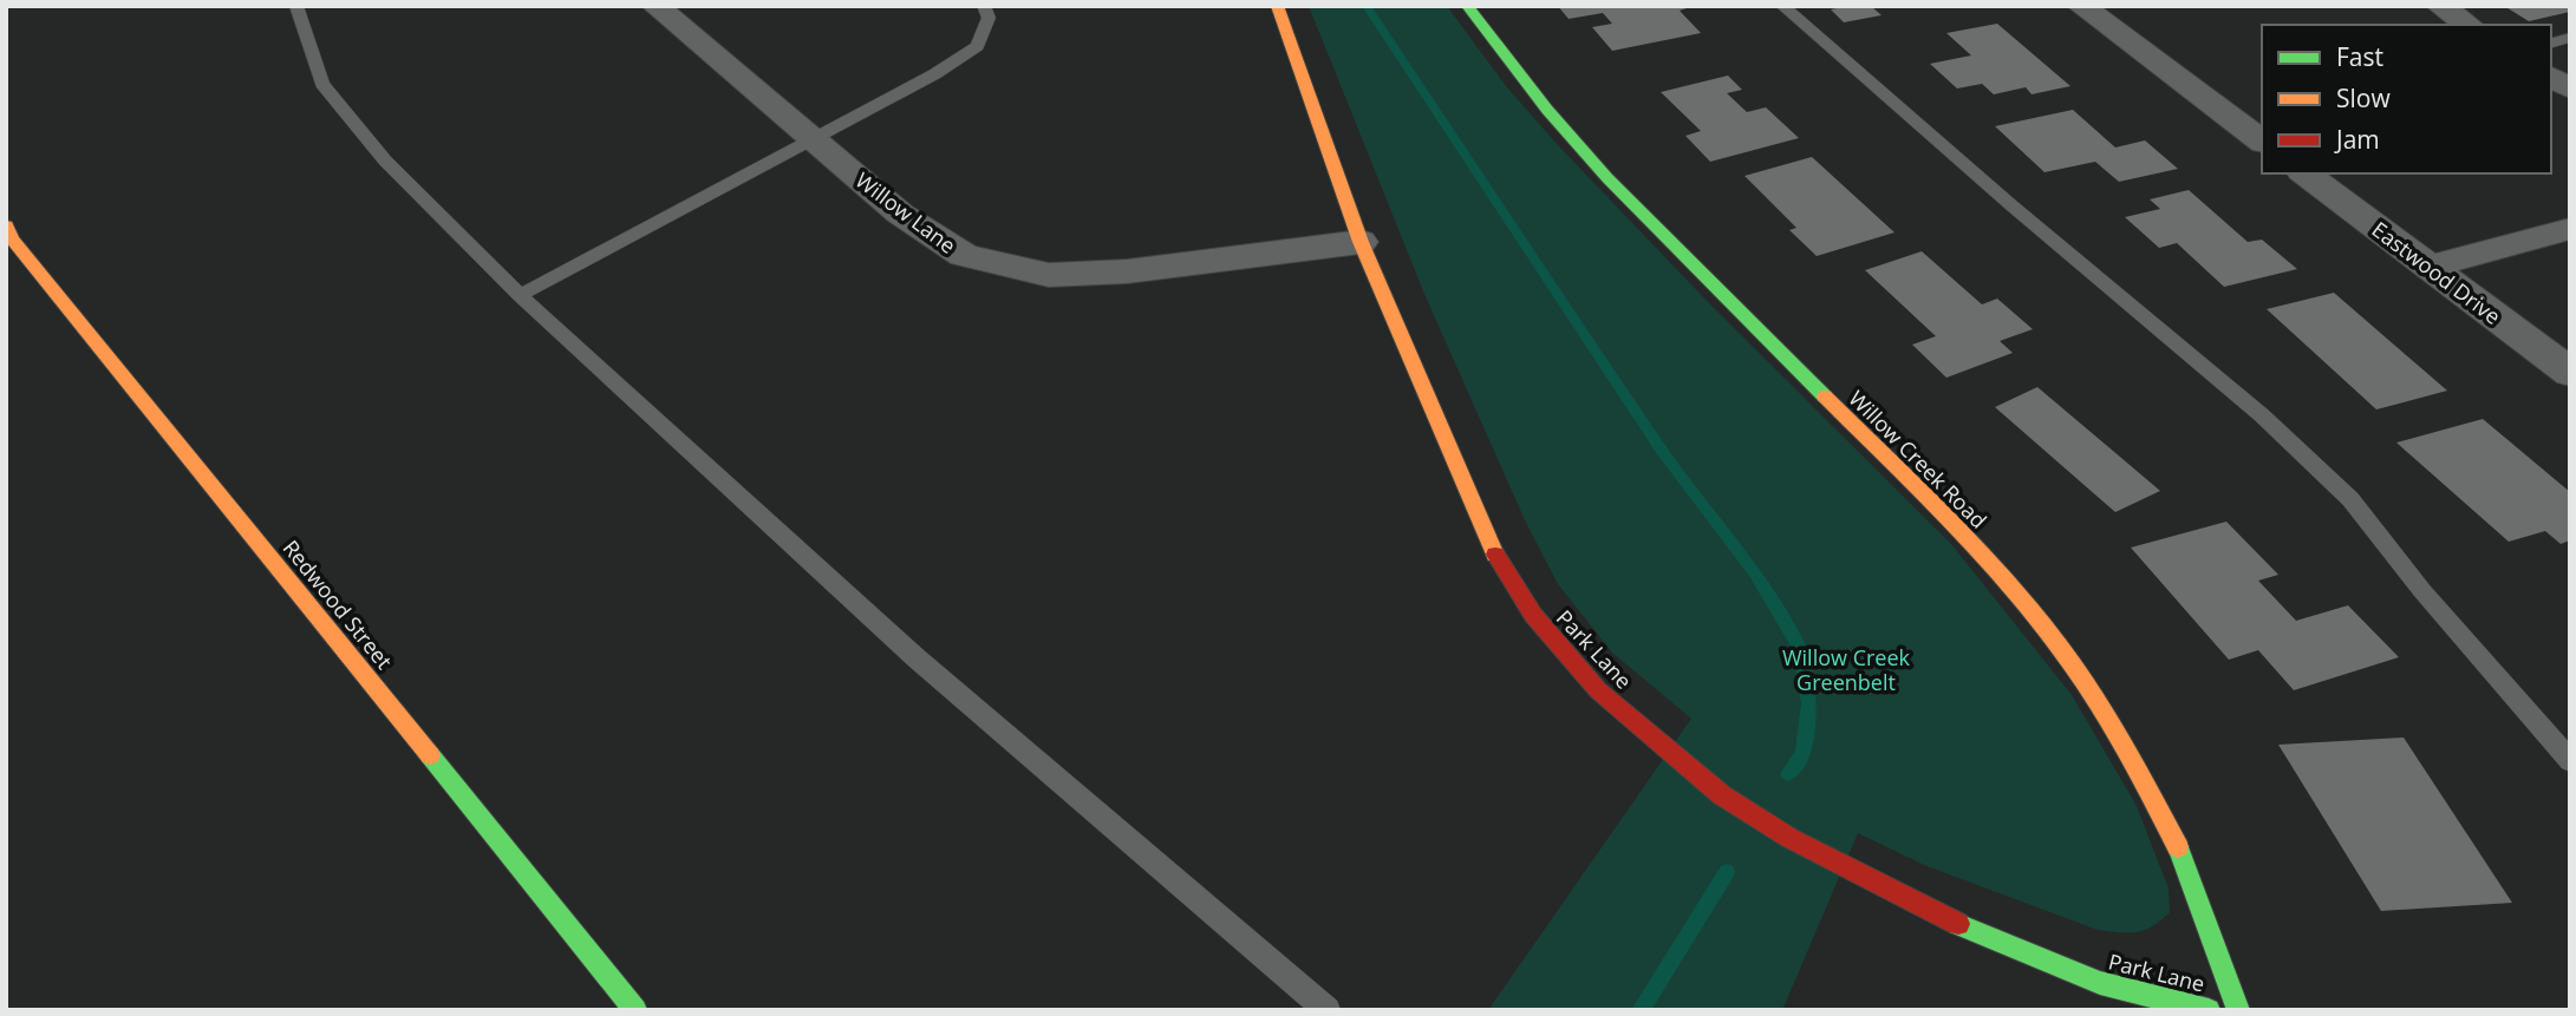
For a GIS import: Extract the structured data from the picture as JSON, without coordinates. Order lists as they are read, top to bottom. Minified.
{"streets":{"street":["Willow Lane","Eastwood Drive","Willow Creek Road","Redwood Street","Park Lane"]},"crossings":[["Willow Lane","Park Lane"]],"parks":["Willow Creek Greenbelt"],"legend":["Fast","Slow","Jam"]}
